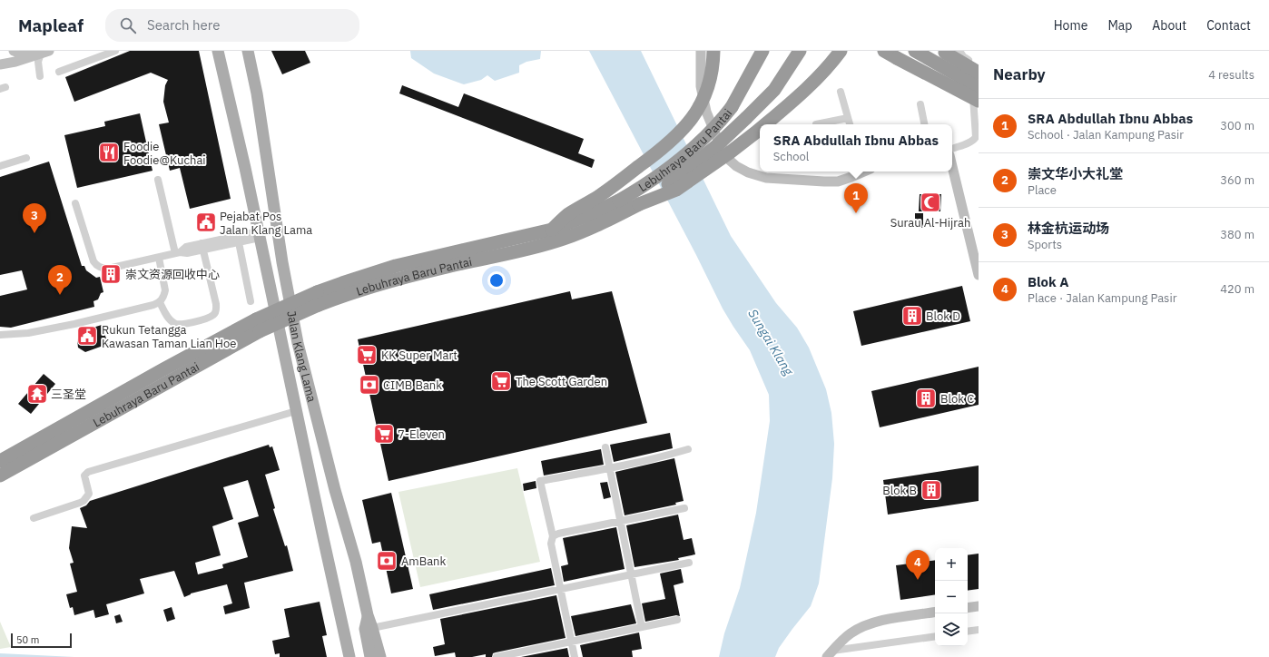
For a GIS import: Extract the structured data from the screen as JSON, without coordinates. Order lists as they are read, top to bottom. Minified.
{"streets":{"highway":["Lebuhraya Baru Pantai"],"main road":["Jalan Klang Lama"]},"water":["Sungai Klang"],"places":{"restaurant":["Foodie Foodie@Kuchai"],"mosque":["Surau Al-Hijrah"],"public building":["Pejabat Pos Jalan Klang Lama","Rukun Tetangga Kawasan Taman Lian Hoe"],"building":["崇文资源回收中心","Blok D","Blok C","Blok B"],"supermarket":["KK Super Mart","The Scott Garden","7-Eleven"],"bank":["CIMB Bank","AmBank"],"temple":["三圣堂"]},"scale_bar":"50 m","page":{"header":"Mapleaf","search":"Search here","nav":["Home","Map","About","Contact"],"heading":["Nearby","4 results"],"list":[{"mark":"1","name":"SRA Abdullah Ibnu Abbas","note":"School · Jalan Kampung Pasir","value":"300 m"},{"mark":"2","name":"崇文华小大礼堂","note":"Place","value":"360 m"},{"mark":"3","name":"林金杭运动场","note":"Sports","value":"380 m"},{"mark":"4","name":"Blok A","note":"Place · Jalan Kampung Pasir","value":"420 m"}],"popup":["SRA Abdullah Ibnu Abbas","School"],"pins":["1","3","2","4"],"map_buttons":["+","−"],"scale":"50 m"}}
